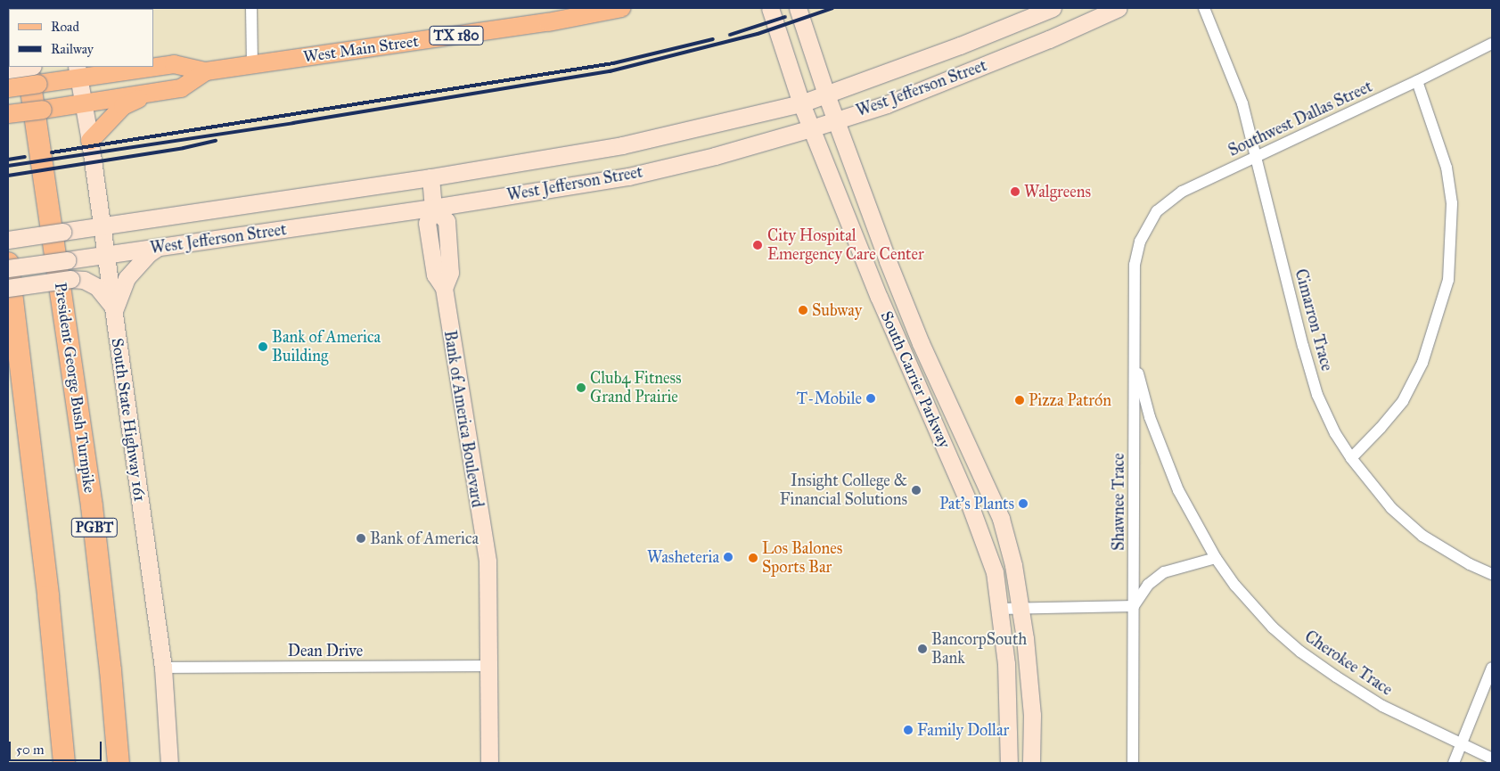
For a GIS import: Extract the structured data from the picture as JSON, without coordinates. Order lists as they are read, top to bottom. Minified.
{"streets":{"highway":["President George Bush Turnpike","PGBT"],"main road":["TX 180","West Main Street","West Jefferson Street","South Carrier Parkway","Bank of America Boulevard","South State Highway 161"],"street":["Southwest Dallas Street","Cimarron Trace","Shawnee Trace","Dean Drive","Cherokee Trace"]},"crossings":[["West Main Street","President George Bush Turnpike"],["West Main Street","South State Highway 161"],["West Jefferson Street","South Carrier Parkway"],["West Jefferson Street","Bank of America Boulevard"],["West Jefferson Street","South State Highway 161"],["Southwest Dallas Street","Cimarron Trace"],["Southwest Dallas Street","Shawnee Trace"],["Bank of America Boulevard","Dean Drive"],["South State Highway 161","Dean Drive"],["Shawnee Trace","Cherokee Trace"]],"places":["Walgreens","City Hospital Emergency Care Center","Subway","Bank of America Building","Club4 Fitness Grand Prairie","T-Mobile","Pizza Patrón","Insight College & Financial Solutions","Pat's Plants","Bank of America","Washeteria","Los Balones Sports Bar","BancorpSouth Bank","Family Dollar"],"legend":["Road","Railway"],"scale_bar":"50 m"}
